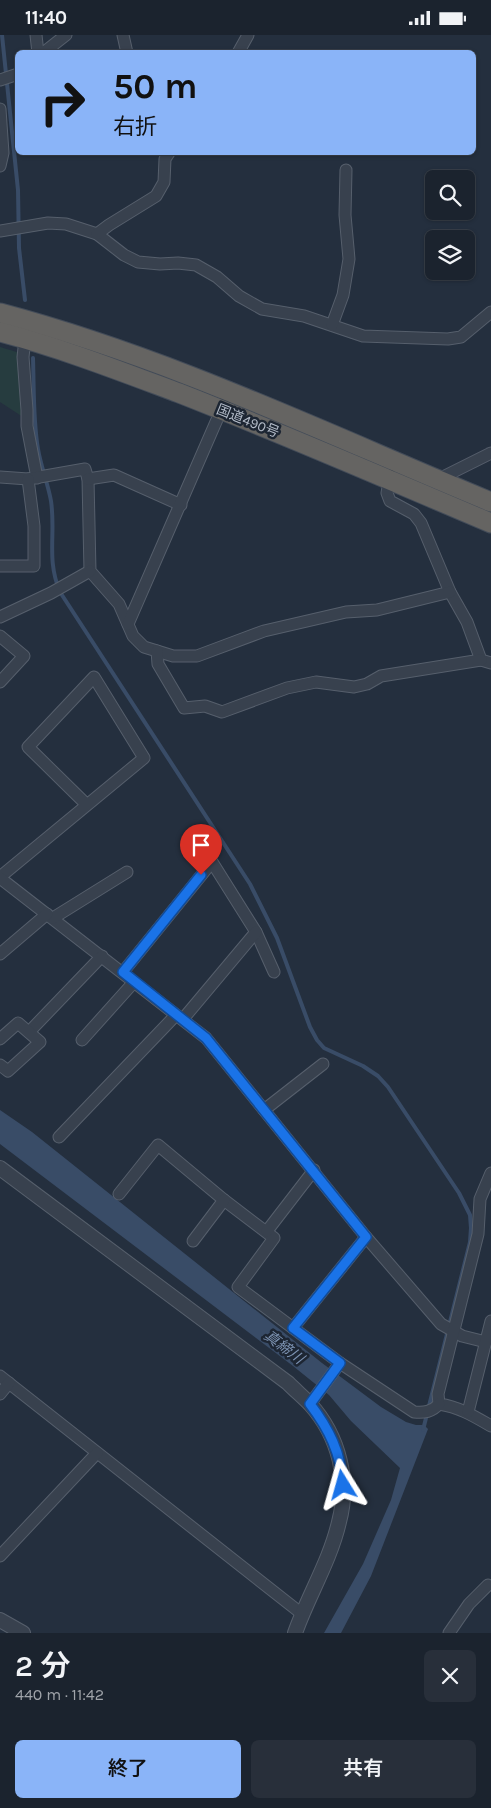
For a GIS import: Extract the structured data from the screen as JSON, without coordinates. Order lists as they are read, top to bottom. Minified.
{"streets":{"highway":["国道490号"]},"water":["真締川"],"page":{"status":"11:40","turn":["50 m","右折"],"heading":["2 分","440 m · 11:42"],"buttons":["終了","共有"]}}
